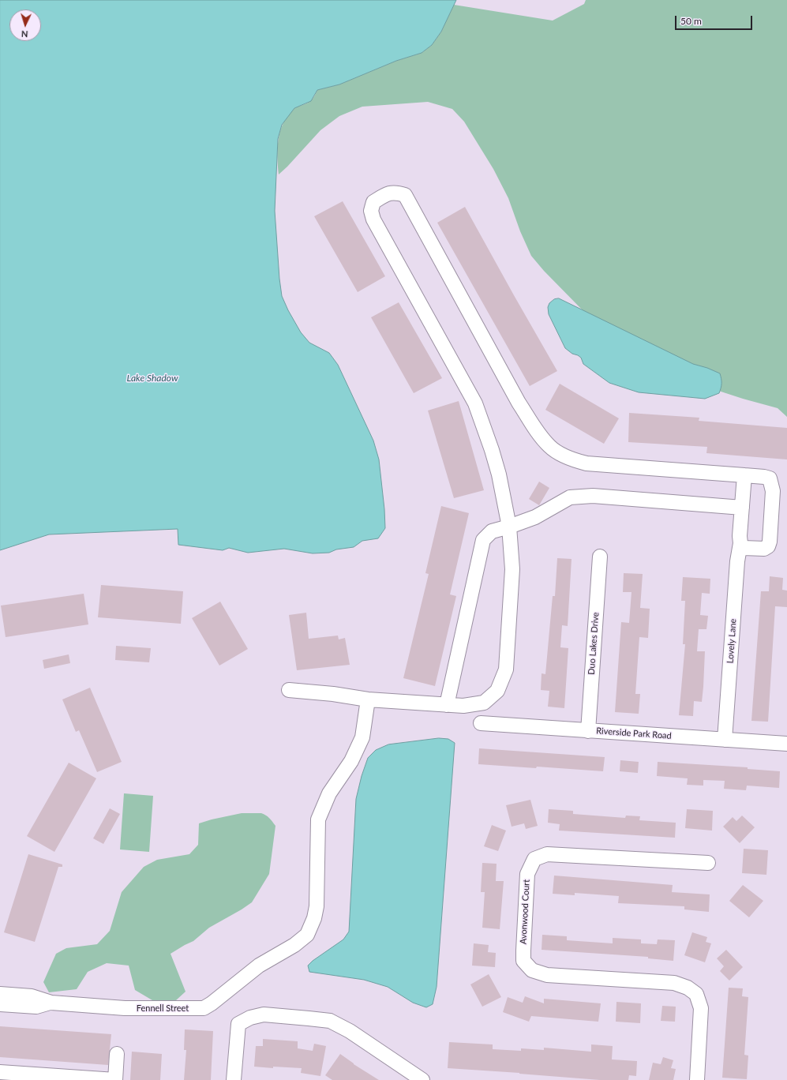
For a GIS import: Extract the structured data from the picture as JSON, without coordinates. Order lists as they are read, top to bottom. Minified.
{"streets":{"street":["Lovely Lane","Duo Lakes Drive","Riverside Park Road","Avonwood Court","Fennell Street"]},"crossings":[["Lovely Lane","Riverside Park Road"],["Duo Lakes Drive","Riverside Park Road"]],"water":["Lake Shadow"],"scale_bar":"50 m","north":"bottom"}
